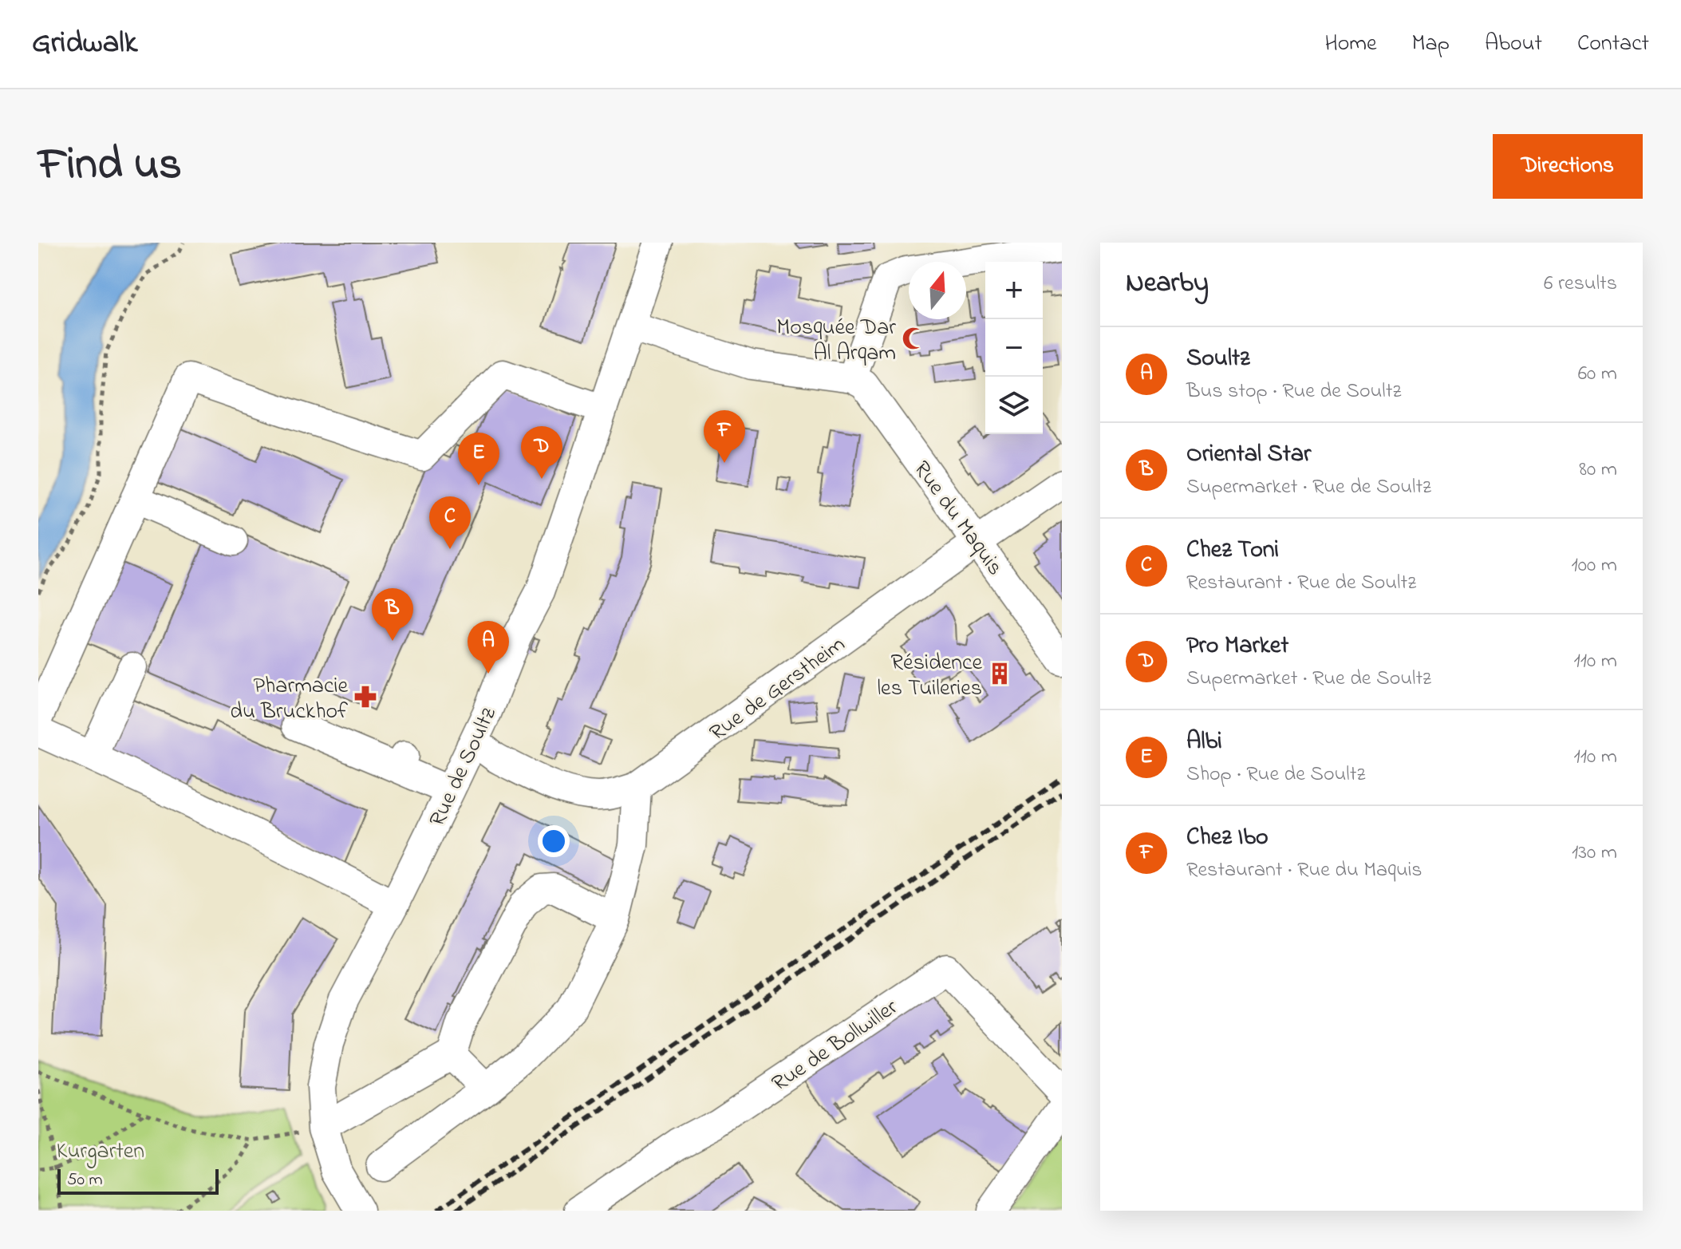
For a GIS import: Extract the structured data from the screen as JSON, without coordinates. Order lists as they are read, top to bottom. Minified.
{"streets":{"street":["Rue du Maquis","Rue de Gerstheim","Rue de Soultz","Rue de Bollwiller"]},"crossings":[["Rue du Maquis","Rue de Gerstheim"],["Rue de Gerstheim","Rue de Soultz"]],"parks":["Kurgarten"],"places":{"mosque":["Mosquée Dar Al Arqam"],"building":["Résidence les Tuileries"],"pharmacy":["Pharmacie du Bruckhof"]},"scale_bar":"50 m","north":"top","page":{"header":"Gridwalk","nav":["Home","Map","About","Contact"],"title":"Find us","buttons":"Directions","heading":["Nearby","6 results"],"map_buttons":["+","−"],"list":[{"mark":"A","name":"Soultz","note":"Bus stop · Rue de Soultz","value":"60 m"},{"mark":"B","name":"Oriental Star","note":"Supermarket · Rue de Soultz","value":"80 m"},{"mark":"C","name":"Chez Toni","note":"Restaurant · Rue de Soultz","value":"100 m"},{"mark":"D","name":"Pro Market","note":"Supermarket · Rue de Soultz","value":"110 m"},{"mark":"E","name":"Albi","note":"Shop · Rue de Soultz","value":"110 m"},{"mark":"F","name":"Chez Ibo","note":"Restaurant · Rue du Maquis","value":"130 m"}],"pins":["F","D","E","C","B","A"],"scale":"50 m"}}
